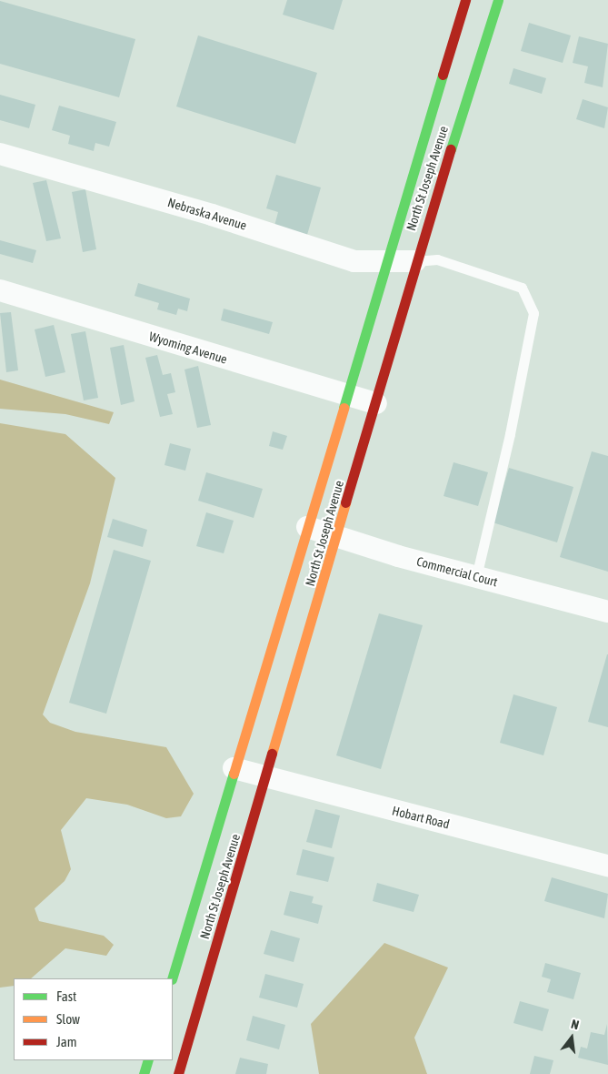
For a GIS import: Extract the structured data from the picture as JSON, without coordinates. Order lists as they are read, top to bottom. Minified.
{"streets":{"main road":["North St Joseph Avenue"],"street":["Nebraska Avenue","Wyoming Avenue","Commercial Court","Hobart Road"]},"crossings":[["North St Joseph Avenue","Nebraska Avenue"],["North St Joseph Avenue","Wyoming Avenue"],["North St Joseph Avenue","Commercial Court"],["North St Joseph Avenue","Hobart Road"]],"legend":["Fast","Slow","Jam"],"north":"top"}
